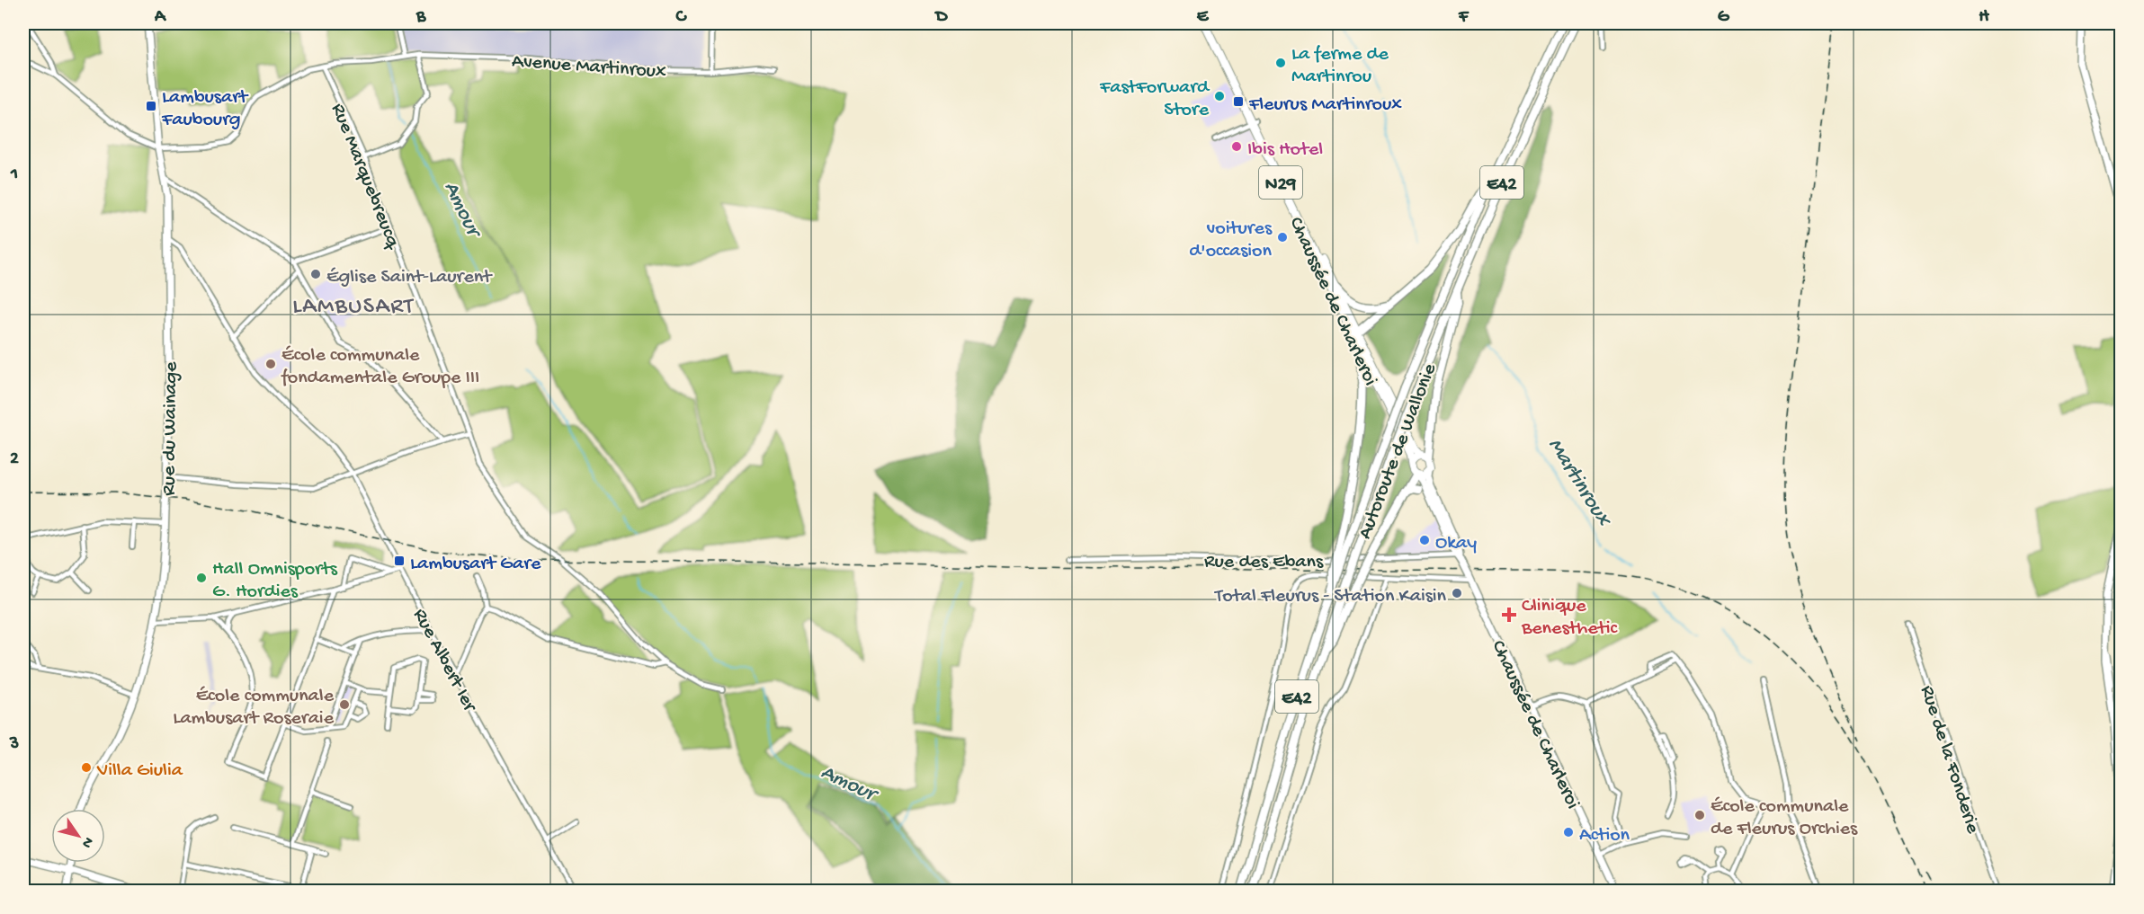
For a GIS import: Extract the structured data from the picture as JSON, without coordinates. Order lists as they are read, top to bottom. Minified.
{"streets":{"highway":["E42","Autoroute de Wallonie"],"main road":["N29","Chaussée de Charleroi","Rue du Wainage"],"street":["Avenue Martinroux","Rue Marquebreucq","Rue des Ebans","Rue Albert Ier","Rue de la Fonderie"]},"crossings":[["Avenue Martinroux","Rue Marquebreucq"],["Avenue Martinroux","Rue du Wainage"],["N29","Chaussée de Charleroi"],["N29","Rue des Ebans"],["E42","Autoroute de Wallonie"],["Chaussée de Charleroi","Rue des Ebans"],["Rue du Wainage","Rue Albert Ier"]],"districts":["LAMBUSART"],"water":["Amour","Martinroux"],"places":{"other":["La ferme de Martinrou","FastForward Store","Ibis Hotel","voitures d'occasion","Église Saint-Laurent","École communale fondamentale Groupe III","Okay","Hall Omnisports G. Hordies","Total Fleurus - Station Kaisin","École communale Lambusart Roseraie","Villa Giulia","École communale de Fleurus Orchies","Action"],"transit":["Fleurus Martinroux","Lambusart Faubourg","Lambusart Gare"],"health":["Clinique Benesthetic"]},"north":"bottom right","grid":{"columns":["A","B","C","D","E","F","G","H"],"rows":["1","2","3"]}}
